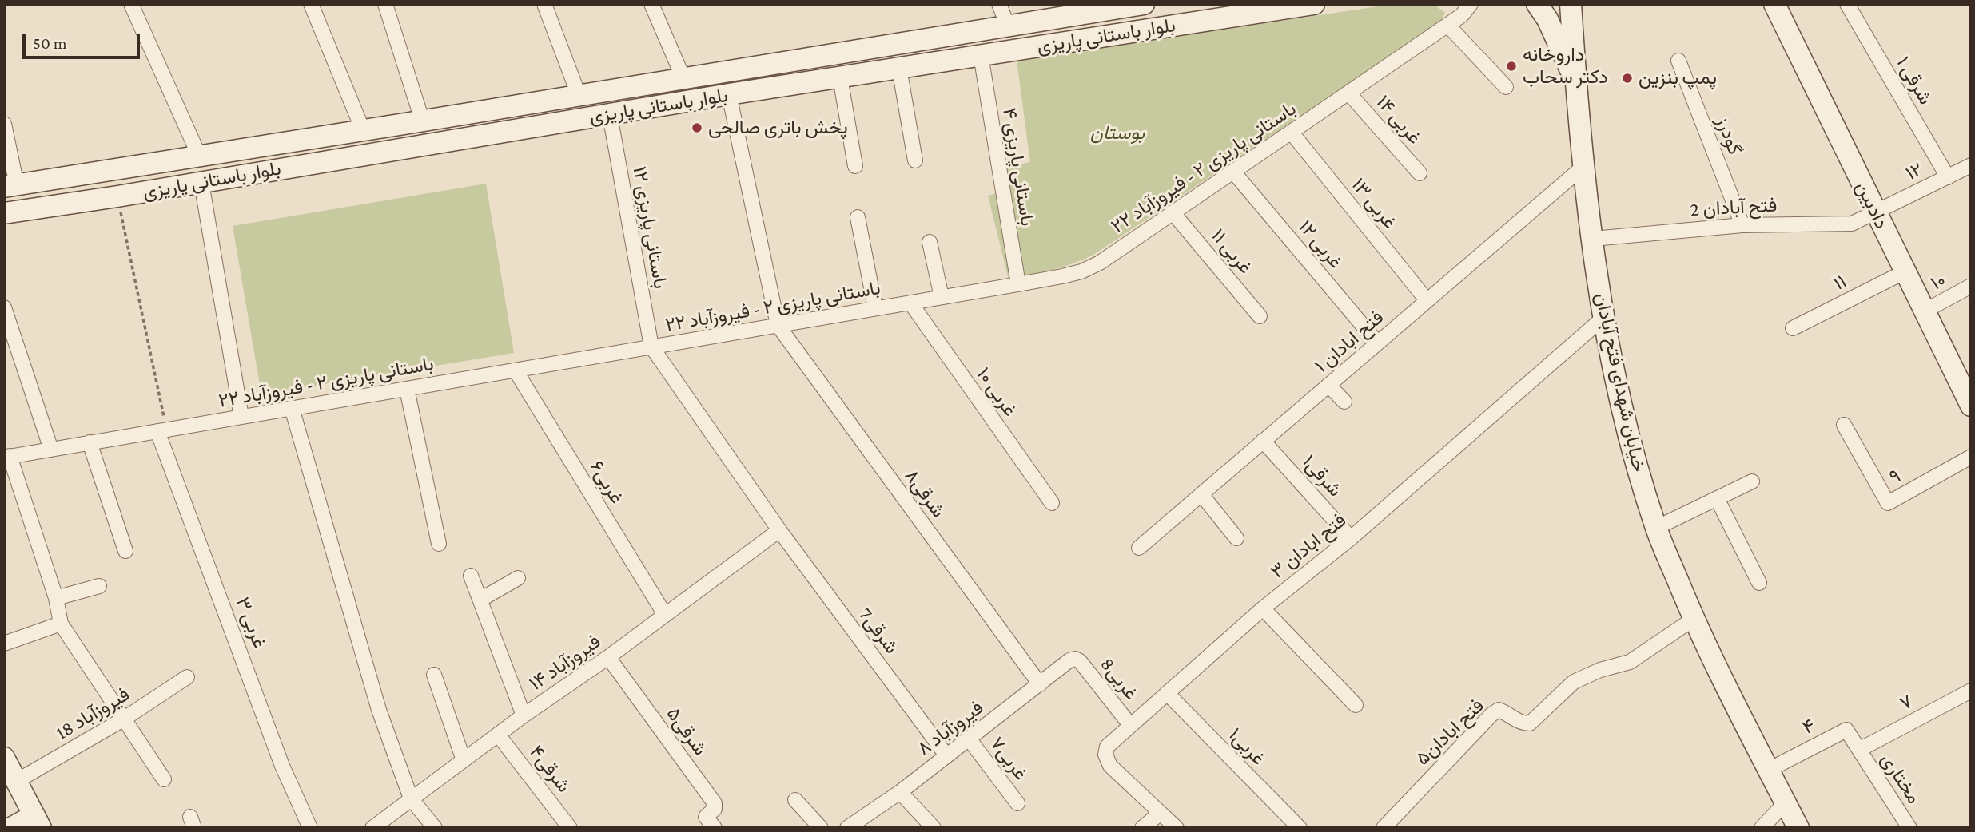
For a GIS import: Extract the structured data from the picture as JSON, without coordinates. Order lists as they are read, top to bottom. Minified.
{"streets":{"main road":["بلوار باستانی پاریزی","دادبین","خیابان شهدای فتح آبادان"],"street":["۱ شرقی","غربی ۱۴","گودرز","باستانی پاریزی ۴","باستانی پاریزی ۲ - فیروزآباد ۲۲","۱۲","غربی ۱۳","فتح آبادان 2","باستانی پاریزی ۱۲","غربی ۱۲","غربی ۱۱","۱۰","۱۱","فتح ابادان ۱","غربی ۱۰","شرقی۱","۹","غربی۶","شرقی۸","فتح ابادان ۳","غربی ۳","شرقی7","فیروزآباد ۱۴","غربی8","۷","فیروزآباد 18","۴","فیروزآباد ۸","شرقی۵","فتح ابادان۵","غربی۱","غربی۷","شرقی۴","مختاری"]},"crossings":[["بلوار باستانی پاریزی","باستانی پاریزی ۴"],["بلوار باستانی پاریزی","باستانی پاریزی ۱۲"],["۱ شرقی","۱۲"],["غربی ۱۴","باستانی پاریزی ۲ - فیروزآباد ۲۲"],["گودرز","فتح آبادان 2"],["باستانی پاریزی ۴","باستانی پاریزی ۲ - فیروزآباد ۲۲"],["باستانی پاریزی ۲ - فیروزآباد ۲۲","غربی ۱۳"],["باستانی پاریزی ۲ - فیروزآباد ۲۲","باستانی پاریزی ۱۲"],["باستانی پاریزی ۲ - فیروزآباد ۲۲","غربی ۱۲"],["باستانی پاریزی ۲ - فیروزآباد ۲۲","غربی ۱۱"],["باستانی پاریزی ۲ - فیروزآباد ۲۲","غربی ۱۰"],["باستانی پاریزی ۲ - فیروزآباد ۲۲","غربی۶"],["باستانی پاریزی ۲ - فیروزآباد ۲۲","شرقی۸"],["باستانی پاریزی ۲ - فیروزآباد ۲۲","غربی ۳"],["باستانی پاریزی ۲ - فیروزآباد ۲۲","شرقی7"],["۱۲","دادبین"],["۱۲","فتح آبادان 2"],["غربی ۱۳","فتح ابادان ۱"],["دادبین","فتح آبادان 2"],["دادبین","۱۰"],["دادبین","۱۱"],["فتح آبادان 2","خیابان شهدای فتح آبادان"],["باستانی پاریزی ۱۲","شرقی7"],["غربی ۱۲","فتح ابادان ۱"],["فتح ابادان ۱","خیابان شهدای فتح آبادان"],["فتح ابادان ۱","شرقی۱"],["خیابان شهدای فتح آبادان","فتح ابادان ۳"],["خیابان شهدای فتح آبادان","۴"],["خیابان شهدای فتح آبادان","فتح ابادان۵"],["شرقی۱","فتح ابادان ۳"],["غربی۶","فیروزآباد ۱۴"],["شرقی۸","فیروزآباد ۸"],["فتح ابادان ۳","غربی8"],["فتح ابادان ۳","غربی۱"],["شرقی7","فیروزآباد ۱۴"],["شرقی7","فیروزآباد ۸"],["فیروزآباد ۱۴","شرقی۵"],["فیروزآباد ۱۴","شرقی۴"],["غربی8","فیروزآباد ۸"],["۷","۴"],["۷","مختاری"],["۴","مختاری"],["فیروزآباد ۸","غربی۷"]],"parks":["بوستان"],"places":["داروخانه دکتر سحاب","پمپ بنزین","پخش باتری صالحی"],"scale_bar":"50 m"}
